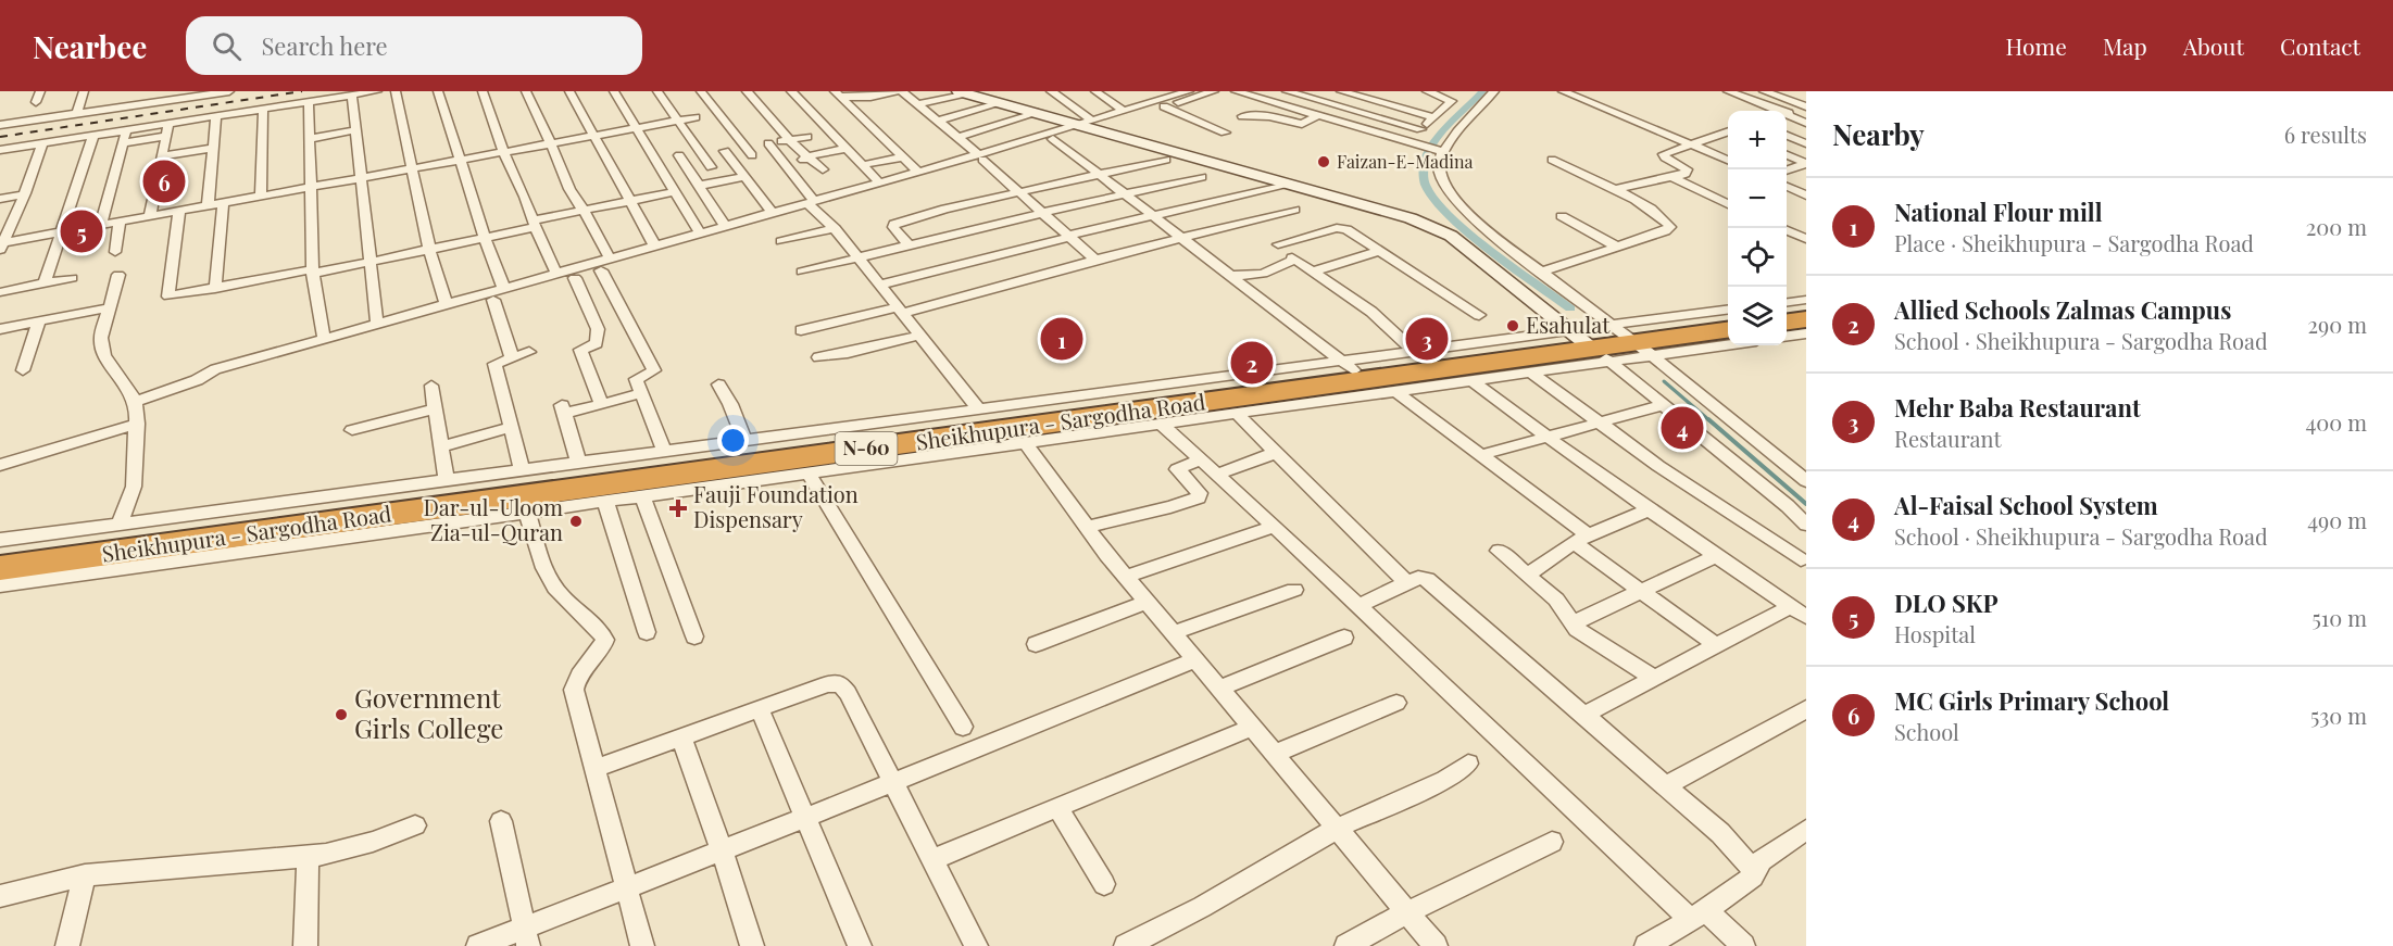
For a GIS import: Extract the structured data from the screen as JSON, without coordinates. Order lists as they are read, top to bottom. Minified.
{"streets":{"highway":["Sheikhupura - Sargodha Road","N-60"]},"places":{"other":["Faizan-E-Madina","Esahulat","Dar-ul-Uloom Zia-ul-Quran","Government Girls College"],"health":["Fauji Foundation Dispensary"]},"page":{"header":"Nearbee","search":"Search here","nav":["Home","Map","About","Contact"],"heading":["Nearby","6 results"],"map_buttons":["+","−"],"pins":["6","5","1","3","2","4"],"list":[{"mark":"1","name":"National Flour mill","note":"Place · Sheikhupura - Sargodha Road","value":"200 m"},{"mark":"2","name":"Allied Schools Zalmas Campus","note":"School · Sheikhupura - Sargodha Road","value":"290 m"},{"mark":"3","name":"Mehr Baba Restaurant","note":"Restaurant","value":"400 m"},{"mark":"4","name":"Al-Faisal School System","note":"School · Sheikhupura - Sargodha Road","value":"490 m"},{"mark":"5","name":"DLO SKP","note":"Hospital","value":"510 m"},{"mark":"6","name":"MC Girls Primary School","note":"School","value":"530 m"}]}}
